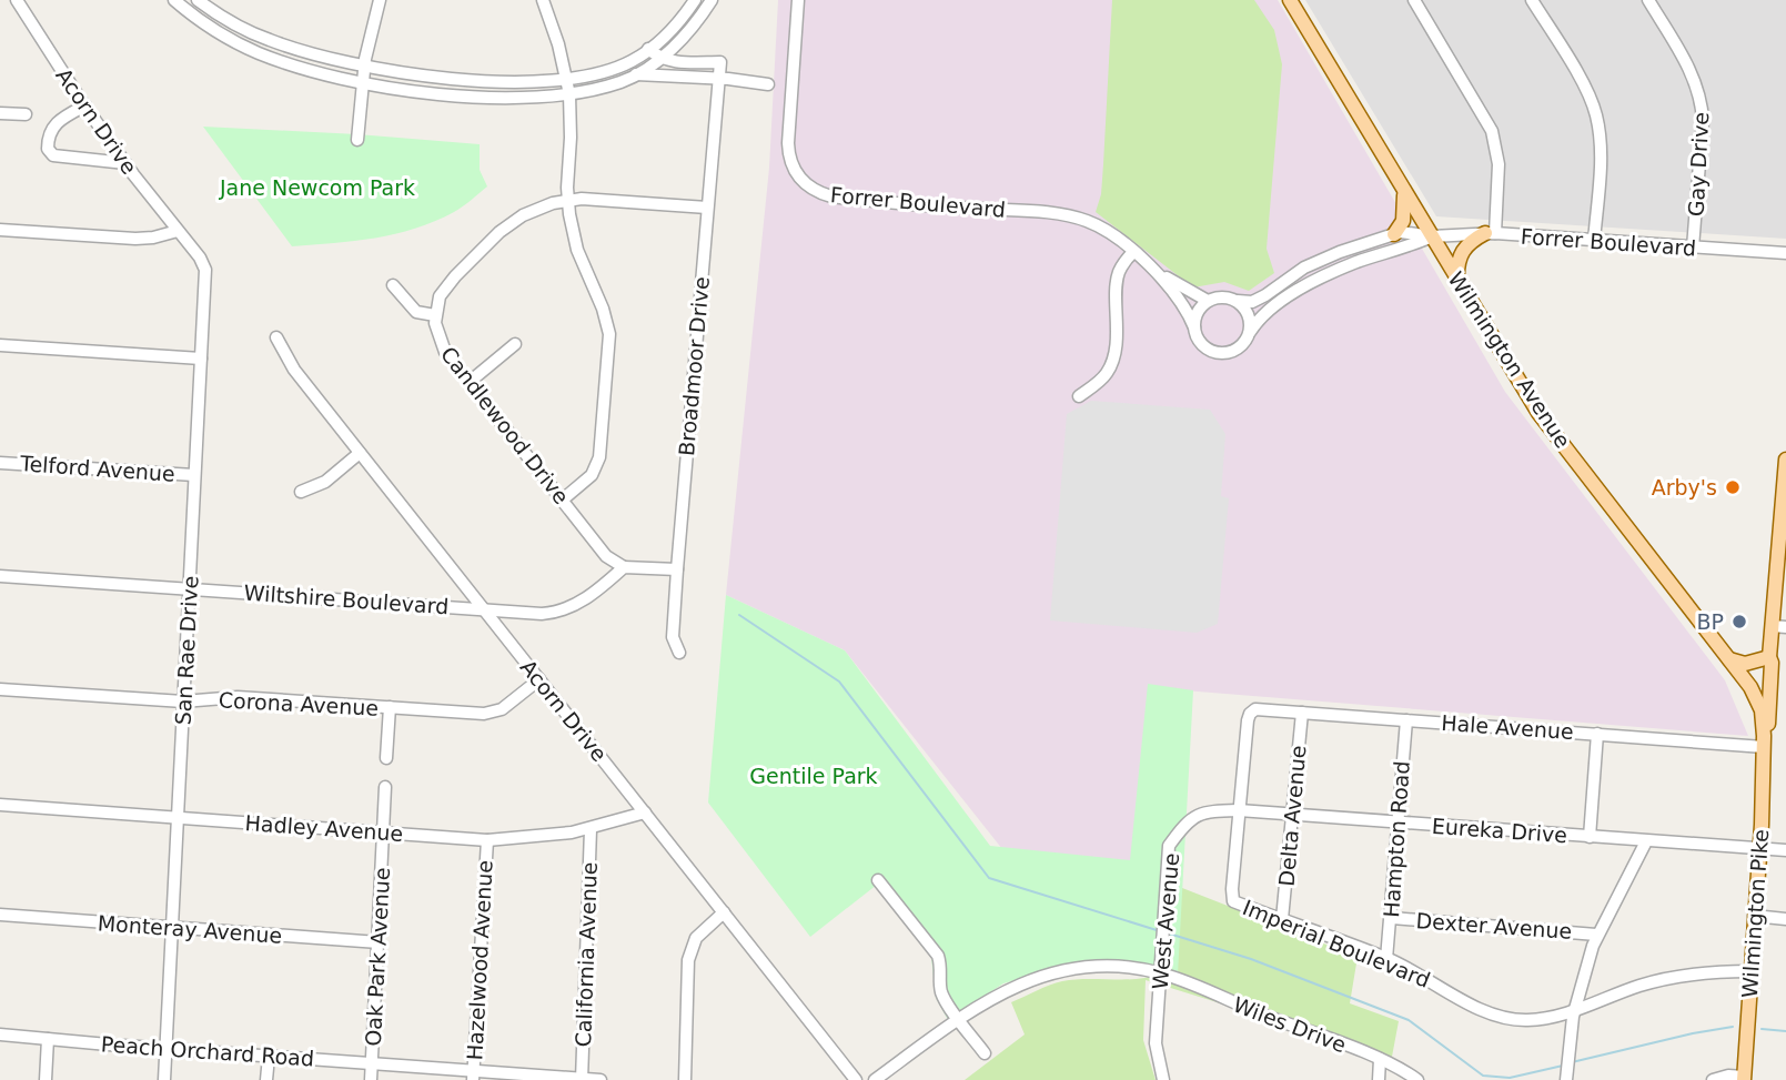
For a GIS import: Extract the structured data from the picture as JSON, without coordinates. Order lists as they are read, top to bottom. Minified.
{"streets":{"main road":["Wilmington Avenue","Wilmington Pike"],"street":["Acorn Drive","Gay Drive","Forrer Boulevard","Broadmoor Drive","Candlewood Drive","Telford Avenue","Wiltshire Boulevard","San Rae Drive","Corona Avenue","Hale Avenue","Delta Avenue","Hadley Avenue","Eureka Drive","Hampton Road","West Avenue","Dexter Avenue","Monteray Avenue","Imperial Boulevard","California Avenue","Oak Park Avenue","Hazelwood Avenue","Wiles Drive","Peach Orchard Road"]},"crossings":[["Acorn Drive","Wiltshire Boulevard"],["Acorn Drive","San Rae Drive"],["Acorn Drive","Corona Avenue"],["Acorn Drive","Hadley Avenue"],["Gay Drive","Forrer Boulevard"],["Forrer Boulevard","Wilmington Avenue"],["Wilmington Avenue","Hale Avenue"],["Wilmington Avenue","Wilmington Pike"],["Candlewood Drive","Wiltshire Boulevard"],["Telford Avenue","San Rae Drive"],["Wiltshire Boulevard","San Rae Drive"],["San Rae Drive","Corona Avenue"],["San Rae Drive","Hadley Avenue"],["San Rae Drive","Monteray Avenue"],["San Rae Drive","Peach Orchard Road"],["Hale Avenue","Delta Avenue"],["Hale Avenue","Eureka Drive"],["Hale Avenue","Hampton Road"],["Hale Avenue","Wilmington Pike"],["Hale Avenue","West Avenue"],["Hale Avenue","Imperial Boulevard"],["Delta Avenue","Eureka Drive"],["Delta Avenue","Imperial Boulevard"],["Hadley Avenue","California Avenue"],["Hadley Avenue","Oak Park Avenue"],["Hadley Avenue","Hazelwood Avenue"],["Eureka Drive","Hampton Road"],["Eureka Drive","Wilmington Pike"],["Eureka Drive","West Avenue"],["Eureka Drive","Imperial Boulevard"],["Hampton Road","Dexter Avenue"],["Hampton Road","Imperial Boulevard"],["Wilmington Pike","Imperial Boulevard"],["West Avenue","Imperial Boulevard"],["West Avenue","Wiles Drive"],["Monteray Avenue","Oak Park Avenue"],["California Avenue","Peach Orchard Road"],["Oak Park Avenue","Peach Orchard Road"],["Hazelwood Avenue","Peach Orchard Road"]],"parks":["Jane Newcom Park","Gentile Park"],"places":["Arby's","BP"]}
